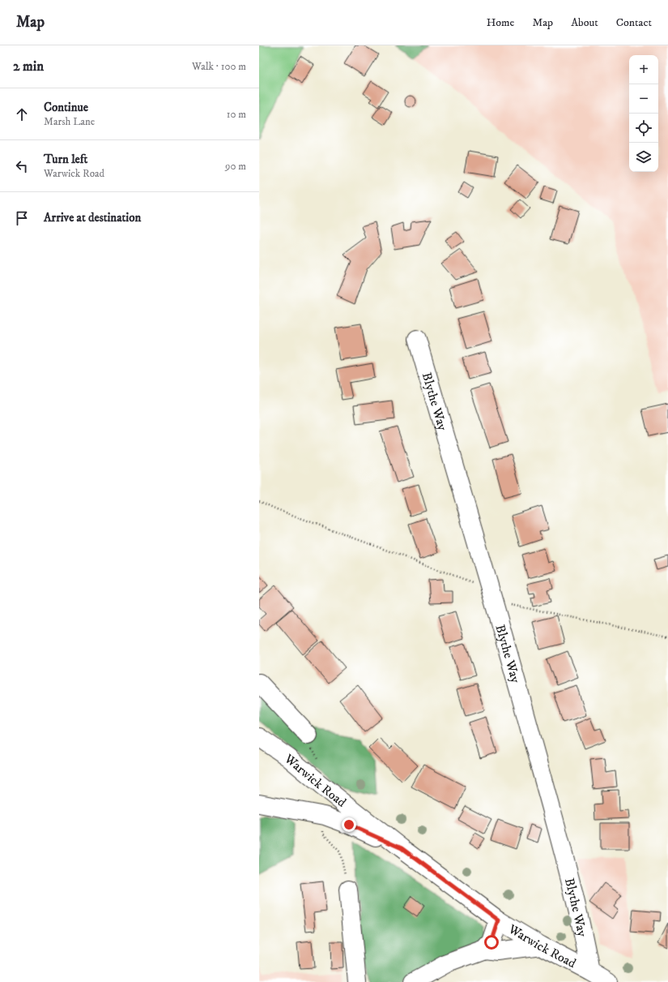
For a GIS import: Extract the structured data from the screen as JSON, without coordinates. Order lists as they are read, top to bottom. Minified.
{"streets":{"street":["Blythe Way","Warwick Road"]},"crossings":[["Blythe Way","Warwick Road"]],"page":{"header":"Map","nav":["Home","Map","About","Contact"],"heading":["2 min","Walk · 100 m"],"map_buttons":["+","−"],"list":[["Continue","Marsh Lane","10 m"],["Turn left","Warwick Road","90 m"],"Arrive at destination"]}}
